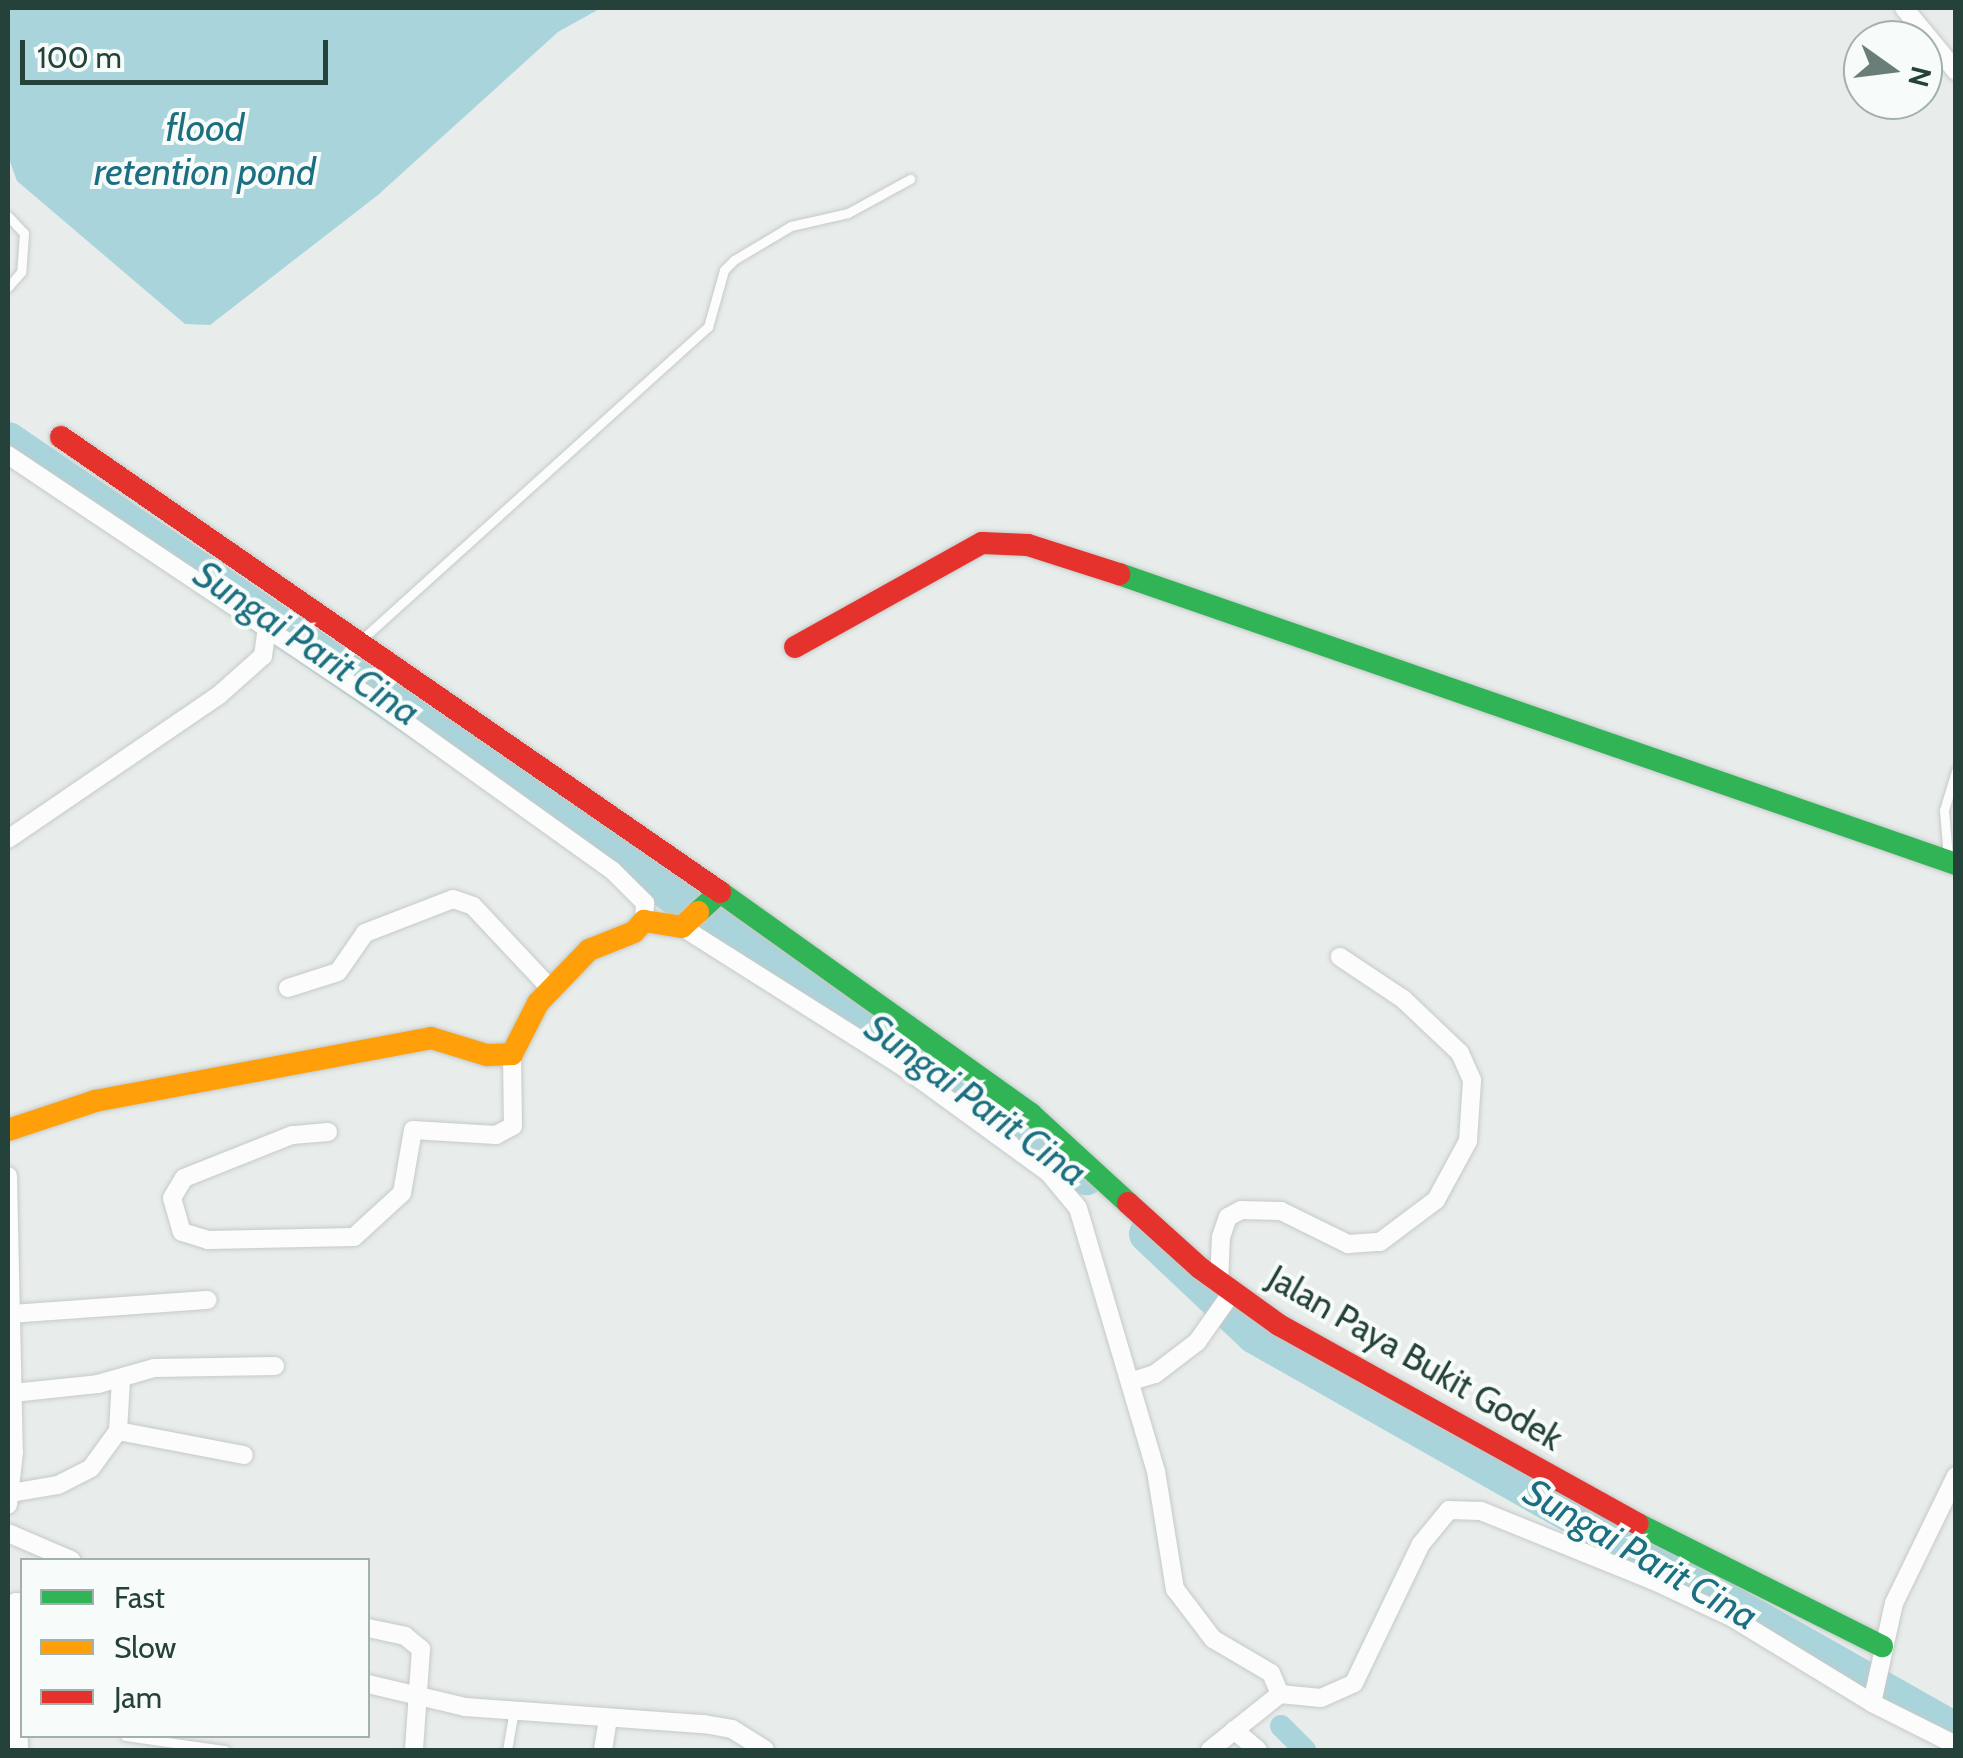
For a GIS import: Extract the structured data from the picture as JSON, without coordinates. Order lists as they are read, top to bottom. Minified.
{"streets":{"street":["Jalan Paya Bukit Godek"]},"water":["flood retention pond","Sungai Parit Cina"],"legend":["Fast","Slow","Jam"],"scale_bar":"100 m","north":"right"}
